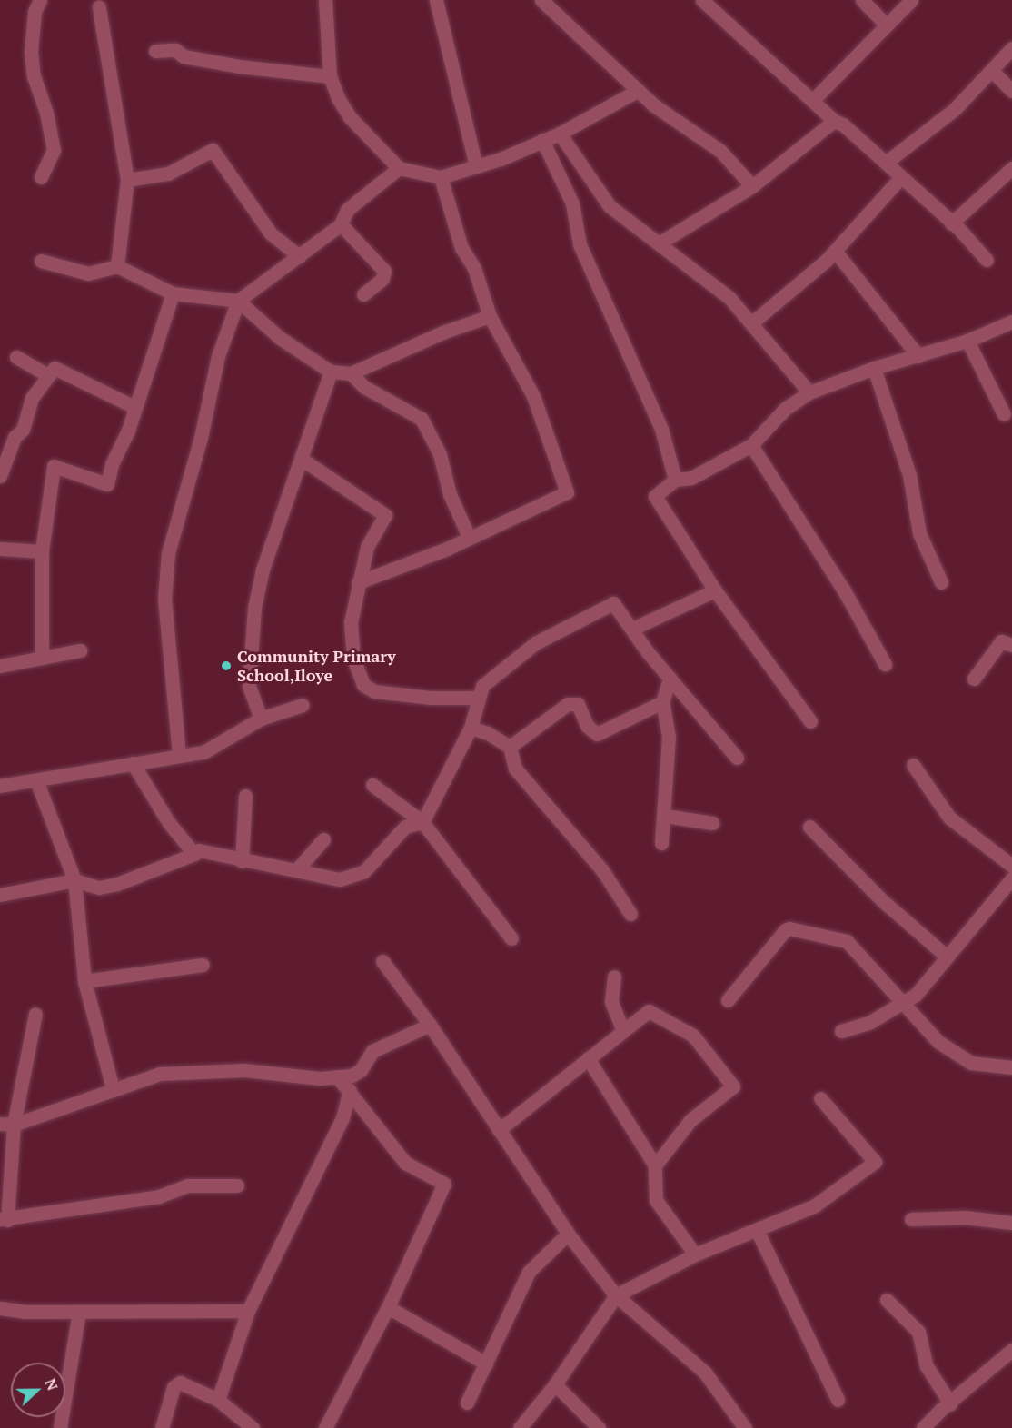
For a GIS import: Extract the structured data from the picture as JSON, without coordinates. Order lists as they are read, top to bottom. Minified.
{"places":["Community Primary School,Iloye"],"north":"right"}
